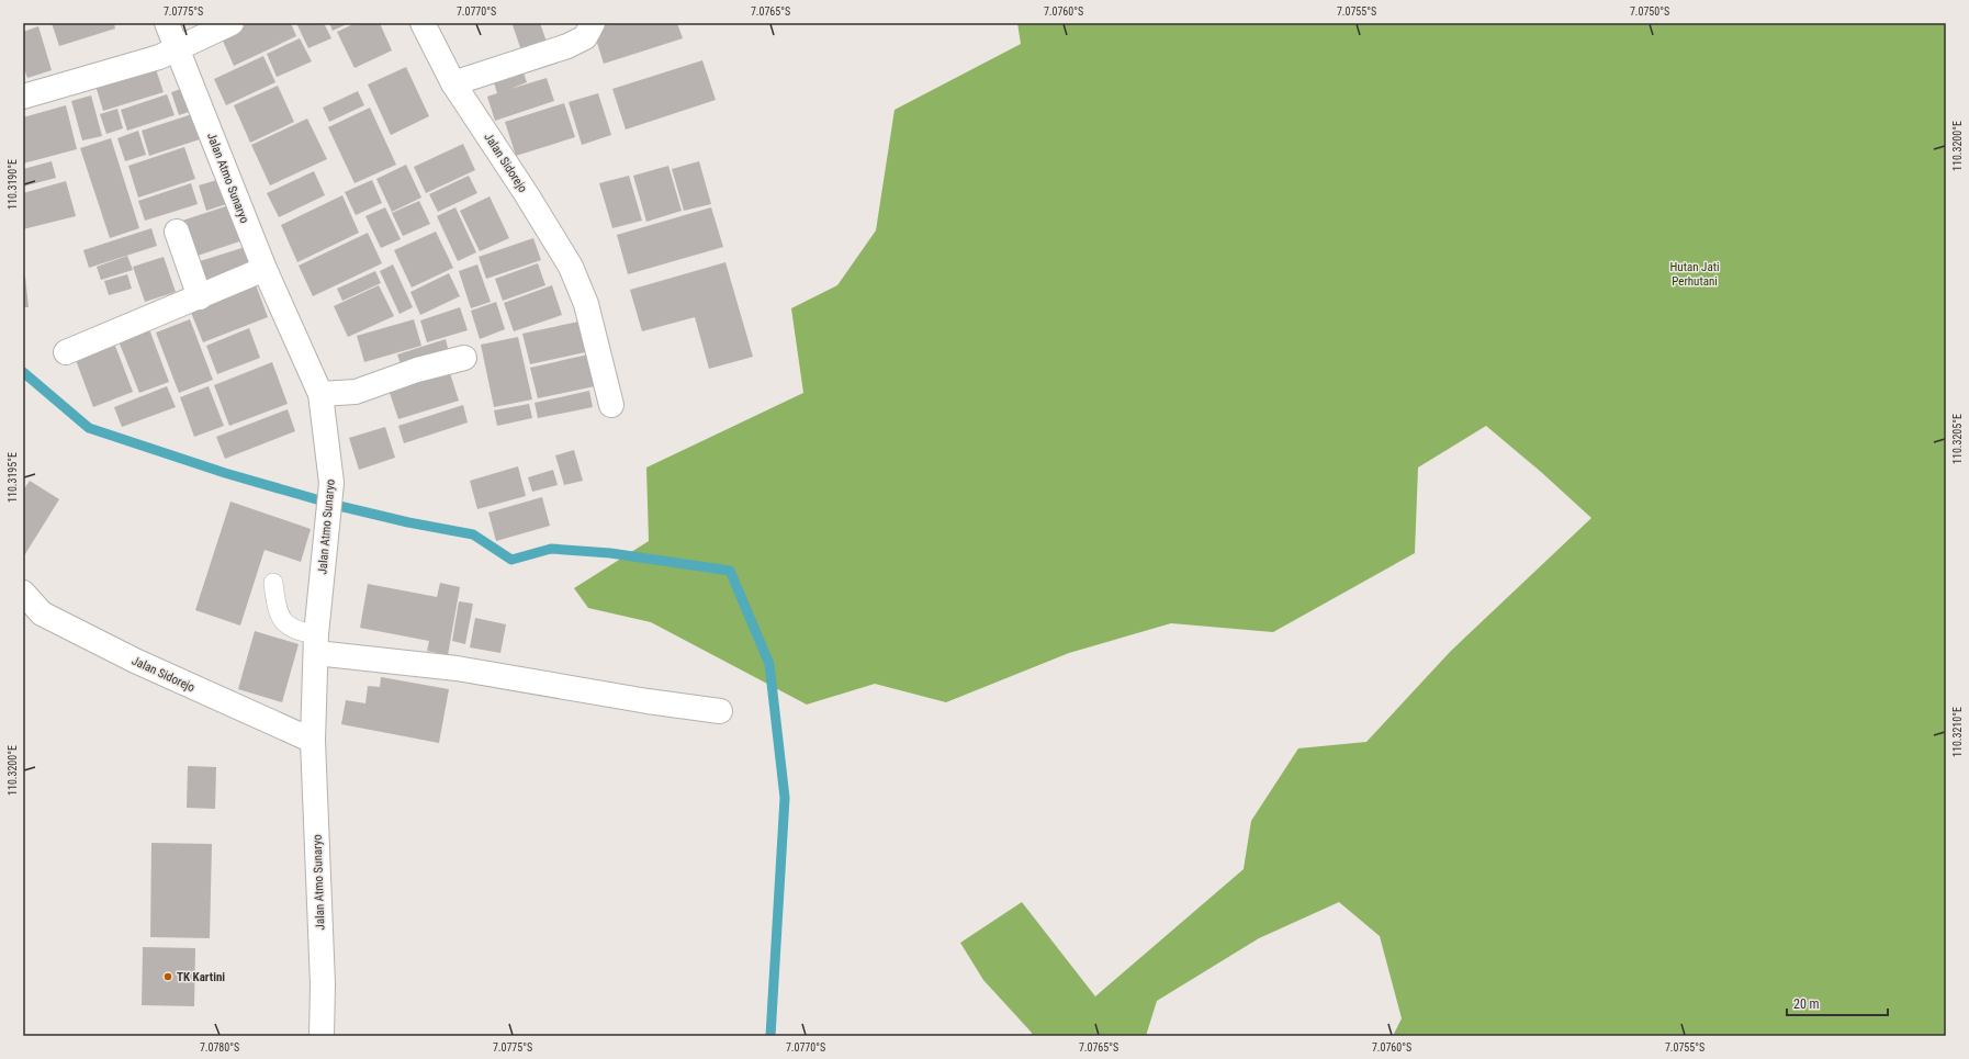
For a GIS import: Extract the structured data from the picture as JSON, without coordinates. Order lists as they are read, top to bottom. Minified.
{"streets":{"street":["Jalan Sidorejo","Jalan Atmo Sunaryo"]},"crossings":[["Jalan Sidorejo","Jalan Atmo Sunaryo"]],"parks":["Hutan Jati Perhutani"],"places":["TK Kartini"],"scale_bar":"20 m","coordinates":["7.0775°S","7.0770°S","7.0765°S","7.0760°S","7.0755°S","7.0750°S","110.3200°E","110.3190°E","110.3205°E","110.3195°E","110.3210°E","7.0780°S"]}
